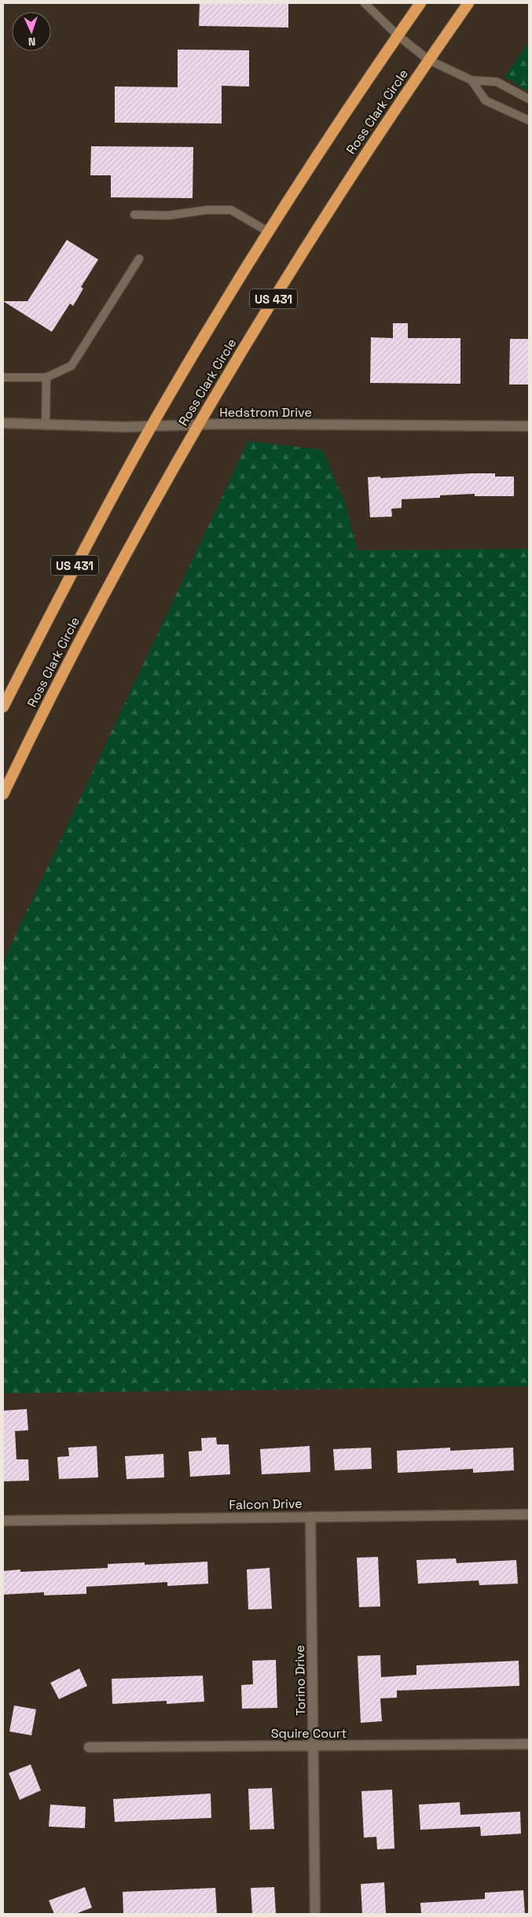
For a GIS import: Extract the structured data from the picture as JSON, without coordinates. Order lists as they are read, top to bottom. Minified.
{"streets":{"highway":["Ross Clark Circle","US 431"],"street":["Hedstrom Drive","Falcon Drive","Torino Drive","Squire Court"]},"crossings":[["Ross Clark Circle","Hedstrom Drive"],["Falcon Drive","Torino Drive"],["Torino Drive","Squire Court"]],"north":"bottom"}
